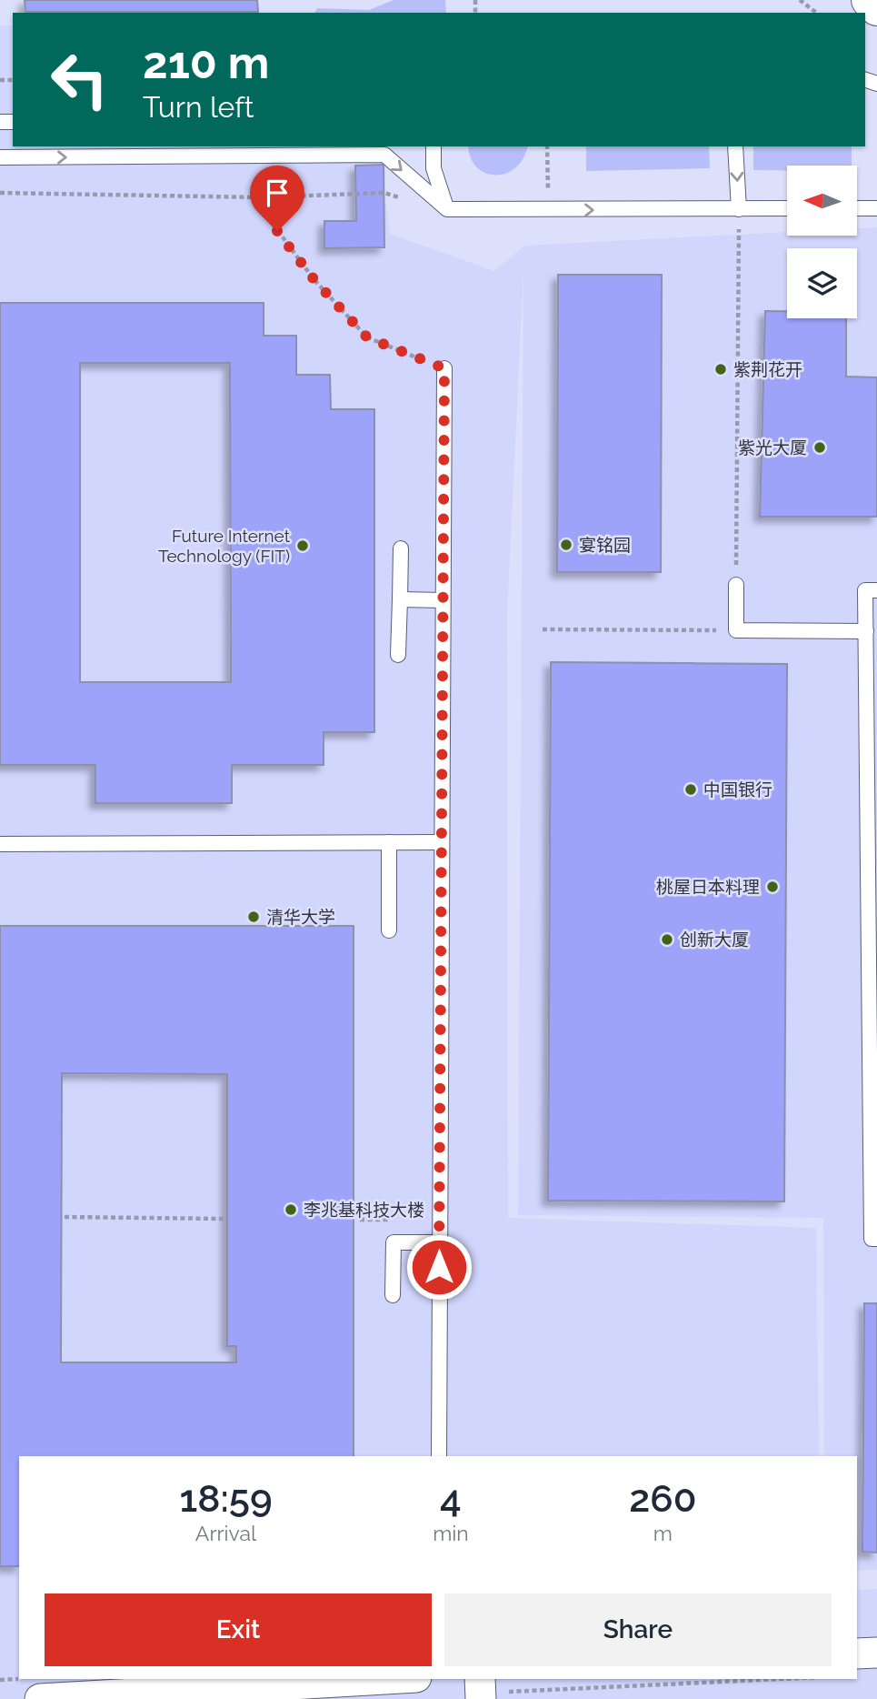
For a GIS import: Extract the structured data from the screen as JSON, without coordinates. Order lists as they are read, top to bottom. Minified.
{"places":["紫荆花开","紫光大厦","宴铭园","Future Internet Technology (FIT)","中国银行","桃屋日本料理","清华大学","创新大厦","李兆基科技大楼"],"north":"left","page":{"turn":["210 m","Turn left"],"eta":["18:59","Arrival","4","min","260","m"],"buttons":["Exit","Share"]}}
